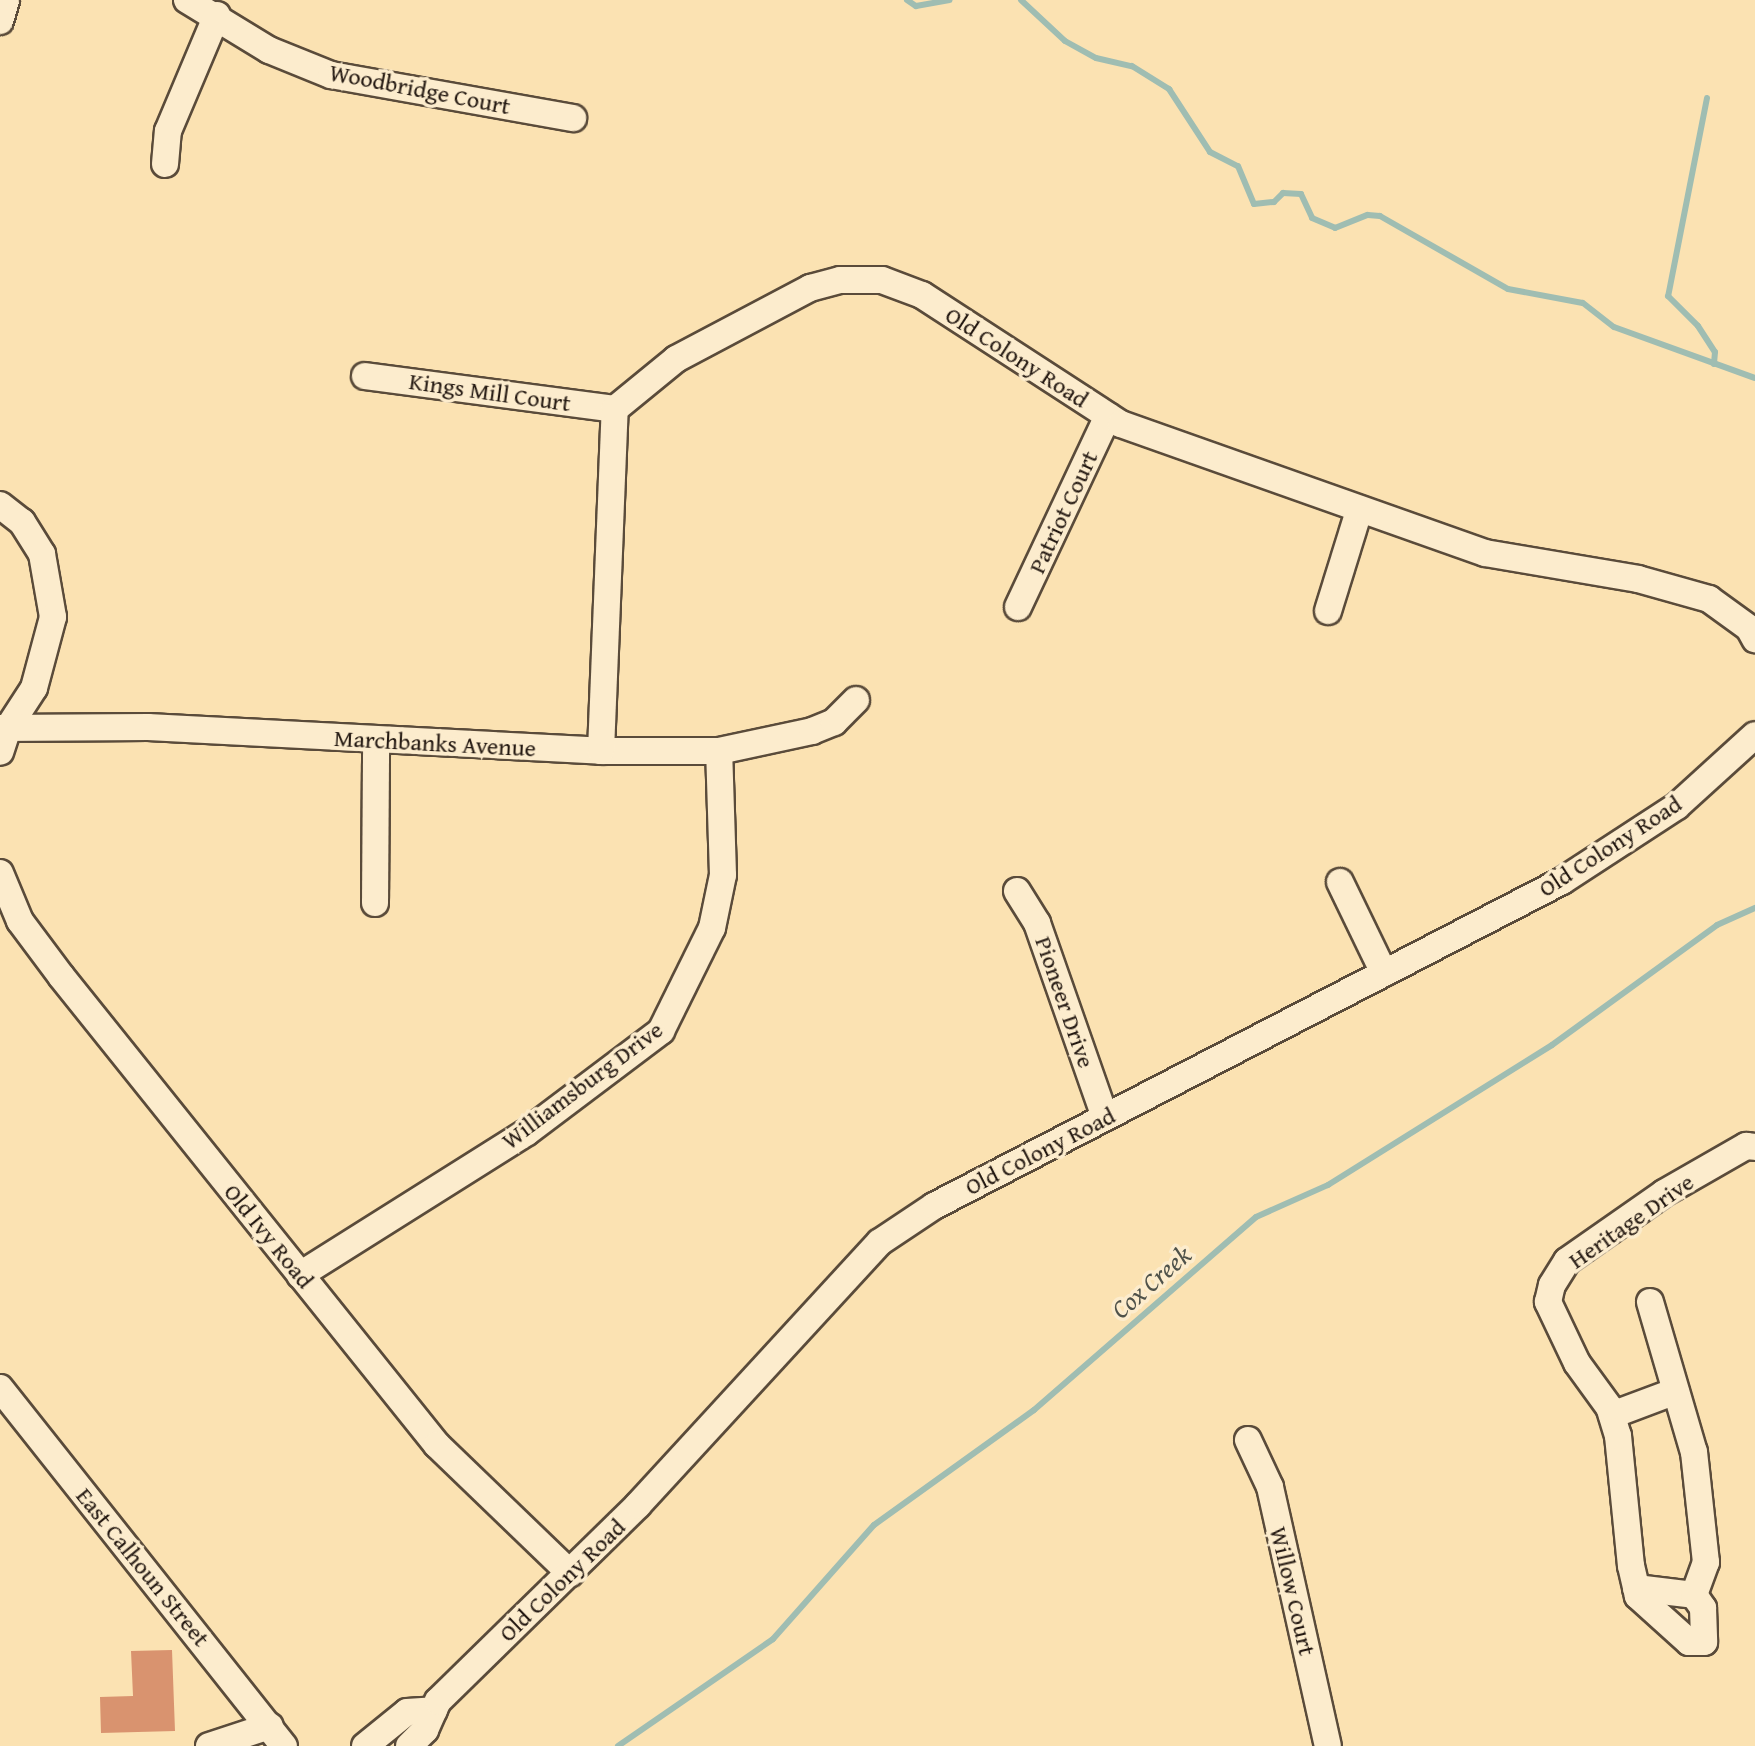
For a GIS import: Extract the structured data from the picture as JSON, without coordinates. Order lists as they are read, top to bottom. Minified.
{"streets":{"street":["Woodbridge Court","Old Colony Road","Kings Mill Court","Patriot Court","Marchbanks Avenue","Pioneer Drive","Williamsburg Drive","Heritage Drive","Old Ivy Road","East Calhoun Street","Willow Court"]},"crossings":[["Old Colony Road","Kings Mill Court"],["Old Colony Road","Patriot Court"],["Old Colony Road","Pioneer Drive"],["Old Colony Road","Old Ivy Road"],["Marchbanks Avenue","Williamsburg Drive"],["Williamsburg Drive","Old Ivy Road"]],"water":["Cox Creek"]}
